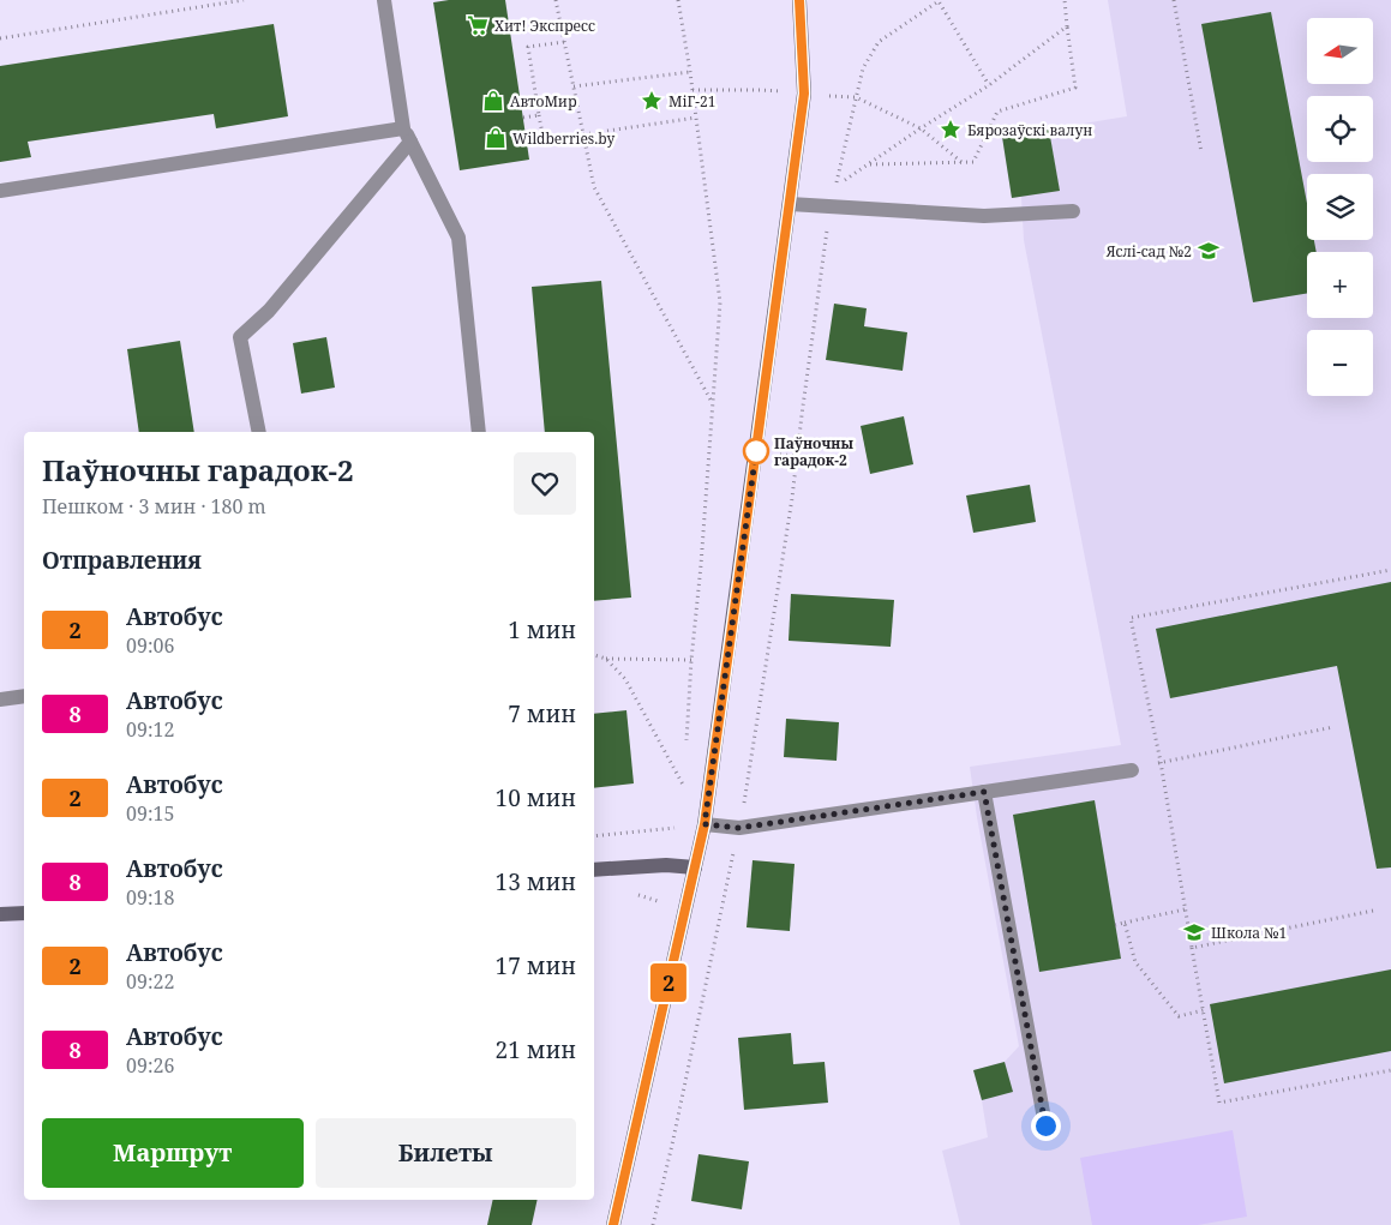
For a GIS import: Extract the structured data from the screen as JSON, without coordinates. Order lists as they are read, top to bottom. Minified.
{"places":{"supermarket":["Хит! Экспресс"],"shop":["АвтоМир","Wildberries.by"],"place":["МіГ-21","Бярозаўскі валун"],"school or university":["Яслі-сад №2","Школа №1"],"other":["Паўночны гарадок-2"]},"lines":["bus line 2"],"north":"left","page":{"on_map":"2","map_buttons":["+","−"],"heading":[["Паўночны гарадок-2","Пешком · 3 мин · 180 m"],"Отправления"],"list":[{"mark":"2","name":"Автобус","note":"09:06","value":"1 мин"},{"mark":"8","name":"Автобус","note":"09:12","value":"7 мин"},{"mark":"2","name":"Автобус","note":"09:15","value":"10 мин"},{"mark":"8","name":"Автобус","note":"09:18","value":"13 мин"},{"mark":"2","name":"Автобус","note":"09:22","value":"17 мин"},{"mark":"8","name":"Автобус","note":"09:26","value":"21 мин"}],"buttons":["Маршрут","Билеты"]}}
